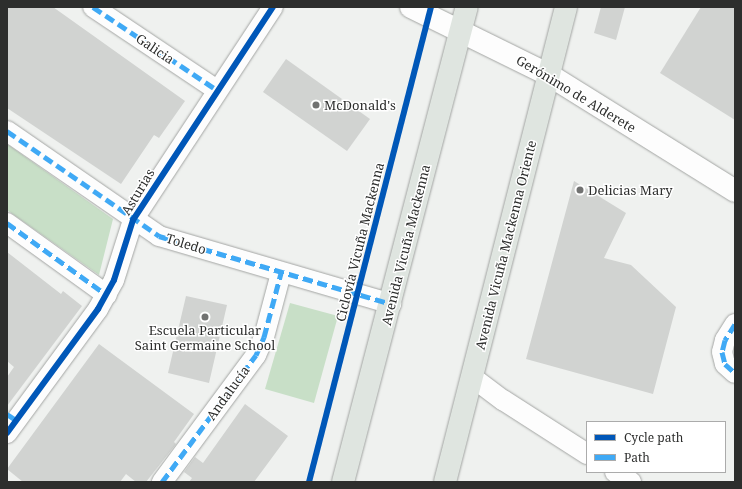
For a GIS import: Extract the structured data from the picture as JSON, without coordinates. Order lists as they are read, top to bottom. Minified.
{"streets":{"main road":["Gerónimo de Alderete","Avenida Vicuña Mackenna","Avenida Vicuña Mackenna Oriente"],"street":["Galicia","Asturias","Toledo","Andalucía"],"cycle path":["Ciclovía Vicuña Mackenna"]},"crossings":[["Galicia","Asturias"],["Gerónimo de Alderete","Avenida Vicuña Mackenna"],["Gerónimo de Alderete","Avenida Vicuña Mackenna Oriente"],["Asturias","Toledo"],["Toledo","Avenida Vicuña Mackenna"],["Toledo","Andalucía"]],"places":["McDonald's","Delicias Mary","Escuela Particular Saint Germaine School"],"legend":["Cycle path","Path"]}
